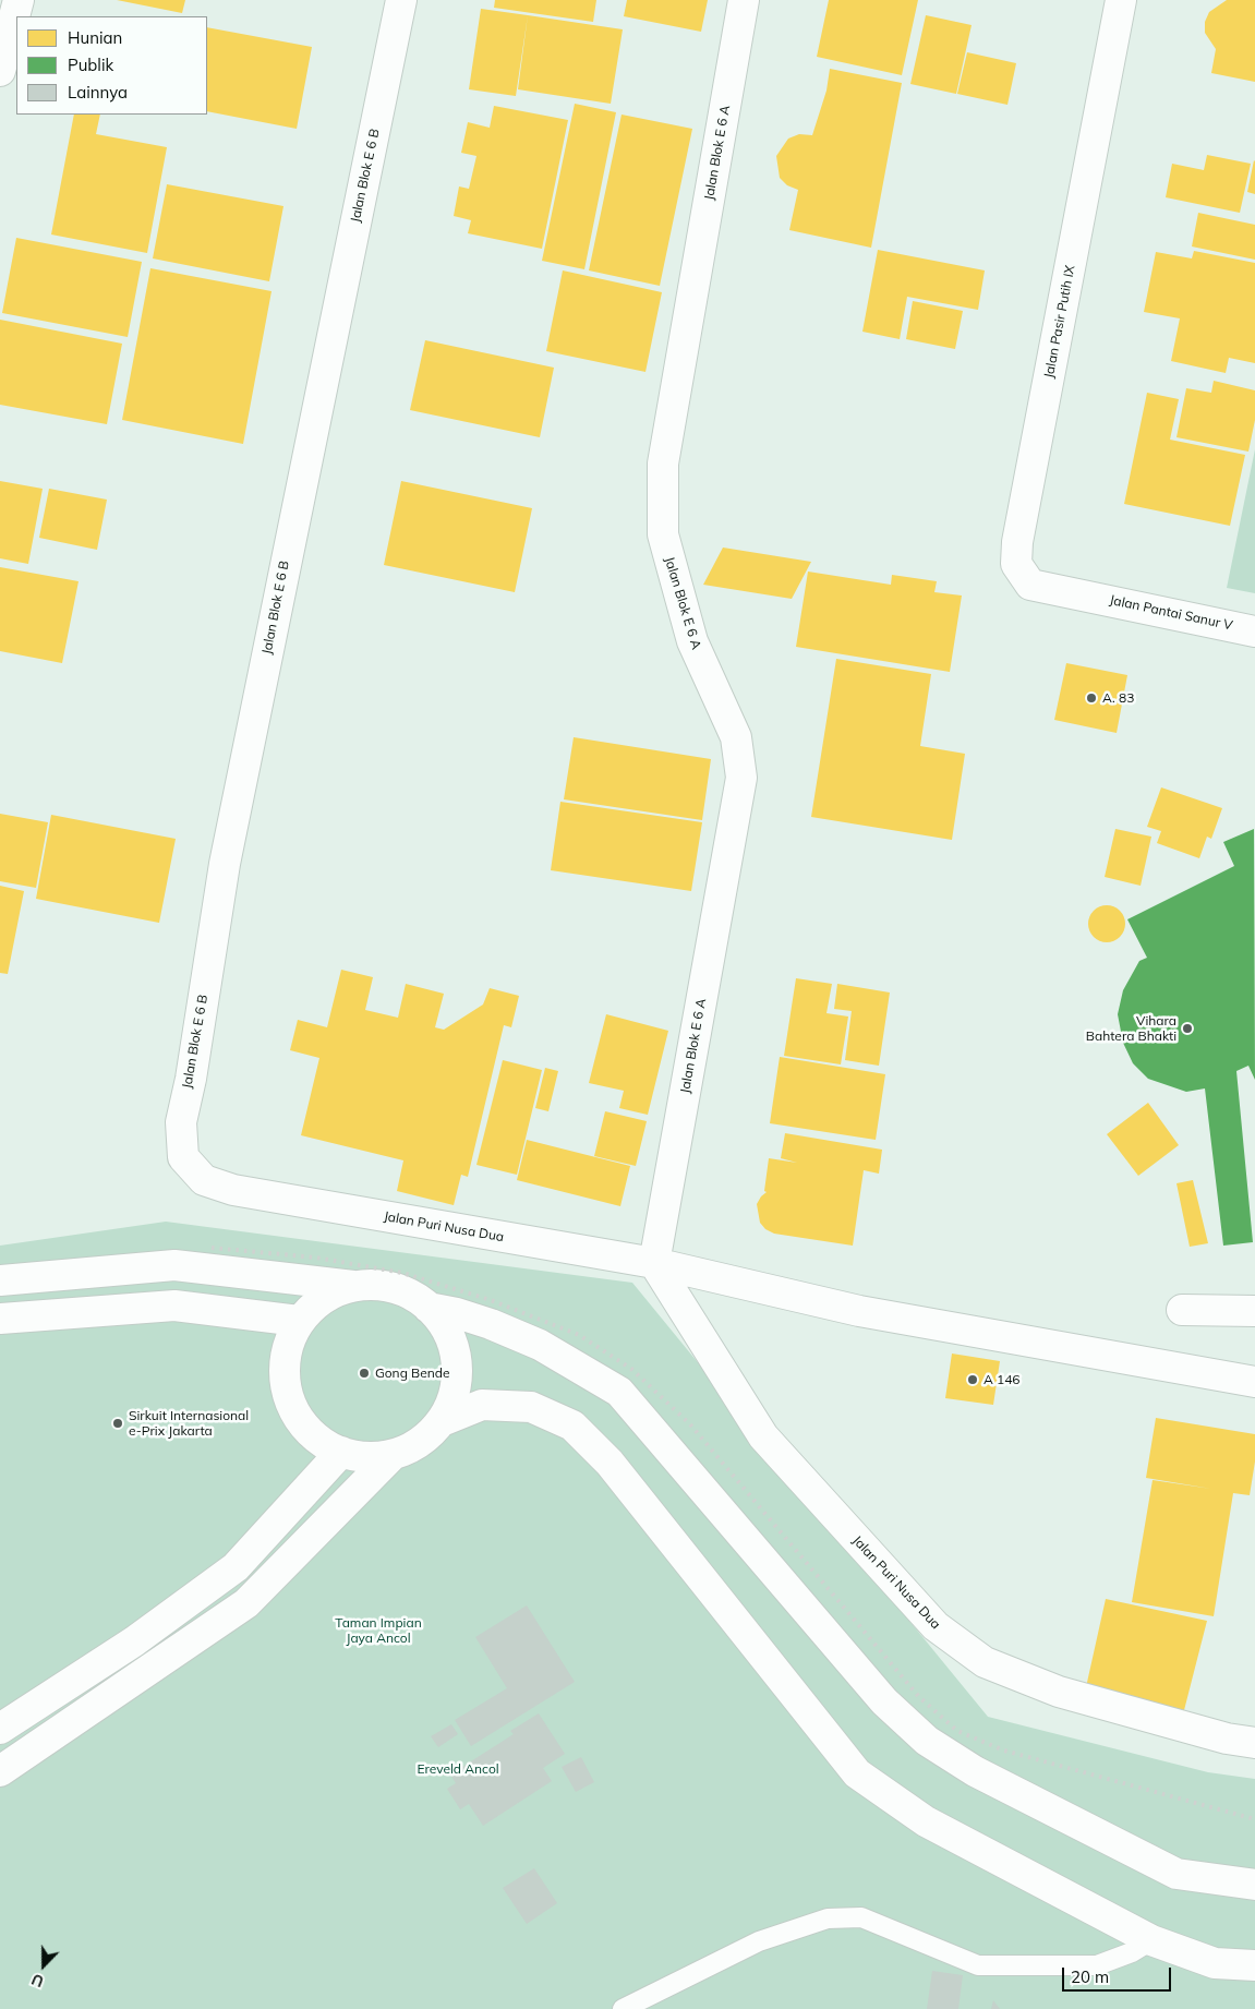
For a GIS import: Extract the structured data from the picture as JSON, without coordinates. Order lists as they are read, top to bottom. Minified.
{"streets":{"street":["Jalan Blok E 6 A","Jalan Blok E 6 B","Jalan Pasir Putih IX","Jalan Pantai Sanur V","Jalan Puri Nusa Dua"]},"crossings":[["Jalan Blok E 6 A","Jalan Puri Nusa Dua"],["Jalan Blok E 6 B","Jalan Puri Nusa Dua"],["Jalan Pasir Putih IX","Jalan Pantai Sanur V"]],"parks":["Taman Impian Jaya Ancol","Ereveld Ancol"],"places":["A. 83","Vihara Bahtera Bhakti","Gong Bende","A 146","Sirkuit Internasional e-Prix Jakarta"],"legend":["Hunian","Publik","Lainnya"],"scale_bar":"20 m","north":"bottom"}
